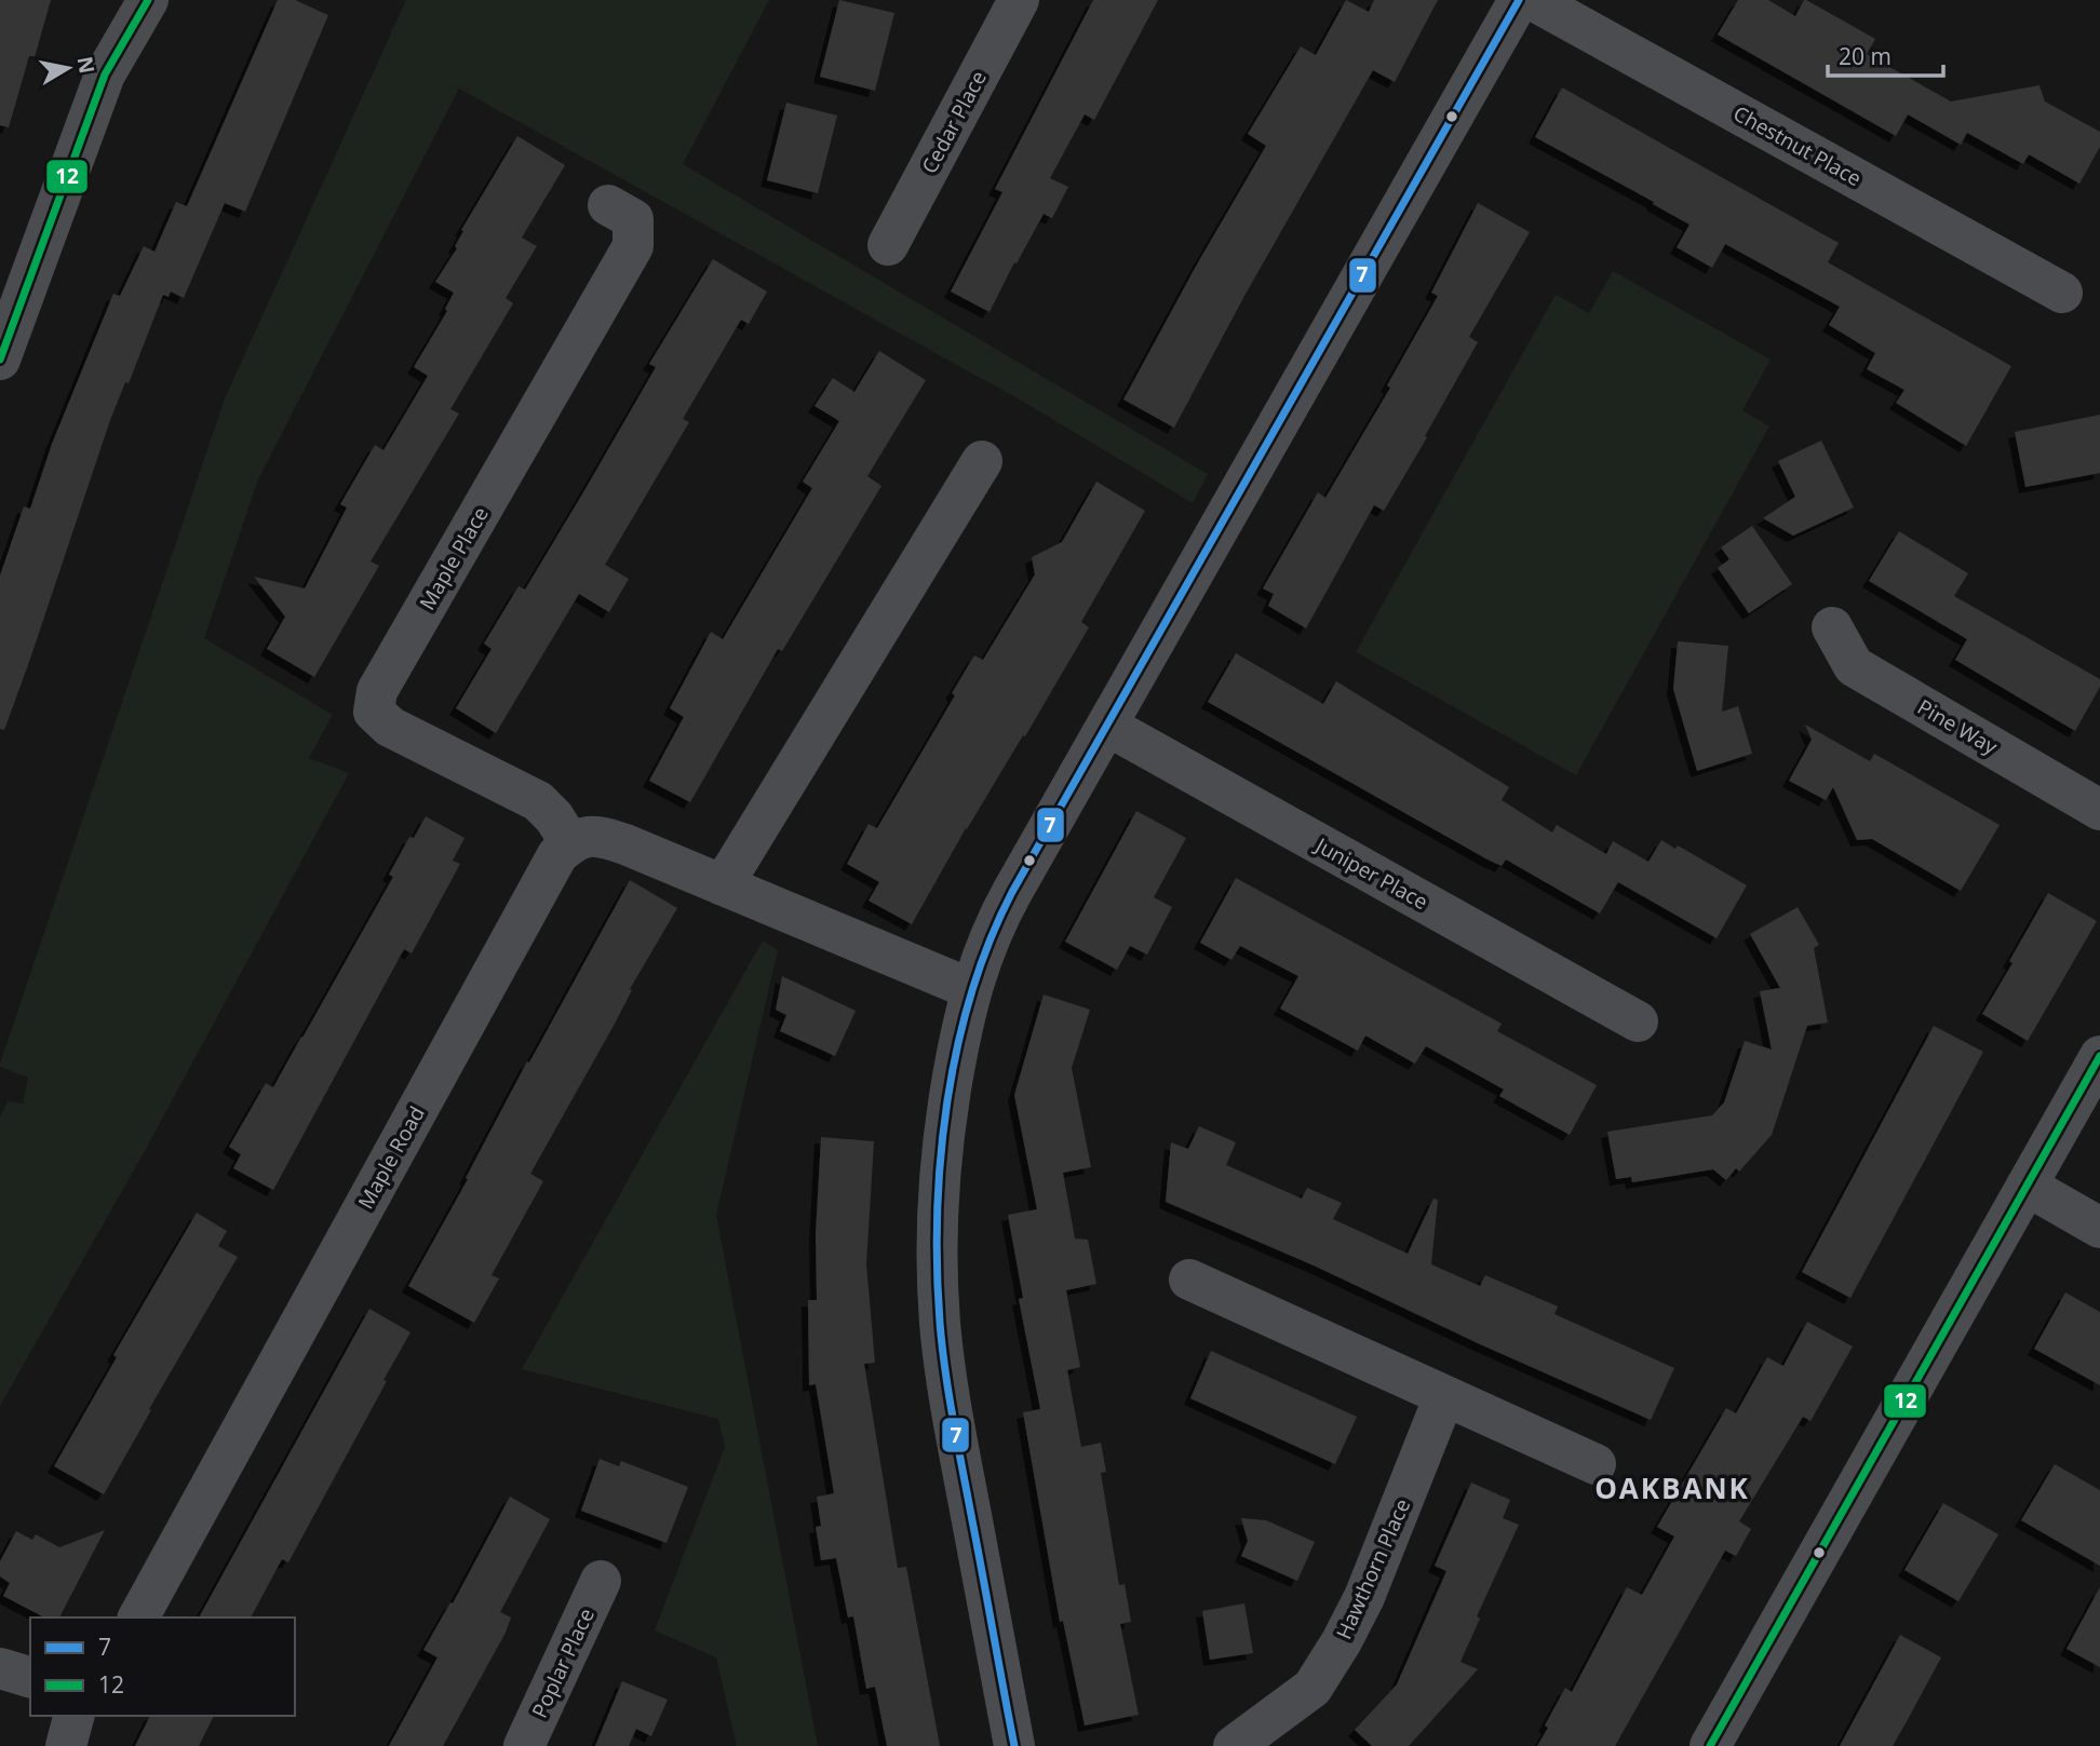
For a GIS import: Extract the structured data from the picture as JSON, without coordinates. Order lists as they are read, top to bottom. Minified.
{"streets":{"street":["Cedar Place","Chestnut Place","Maple Place","Pine Way","Juniper Place","Maple Road","Hawthorn Place","Poplar Place"]},"crossings":[["Maple Place","Maple Road"]],"districts":["OAKBANK"],"lines":["transit line 7","transit line 12"],"legend":["7","12"],"scale_bar":"20 m","north":"right"}
